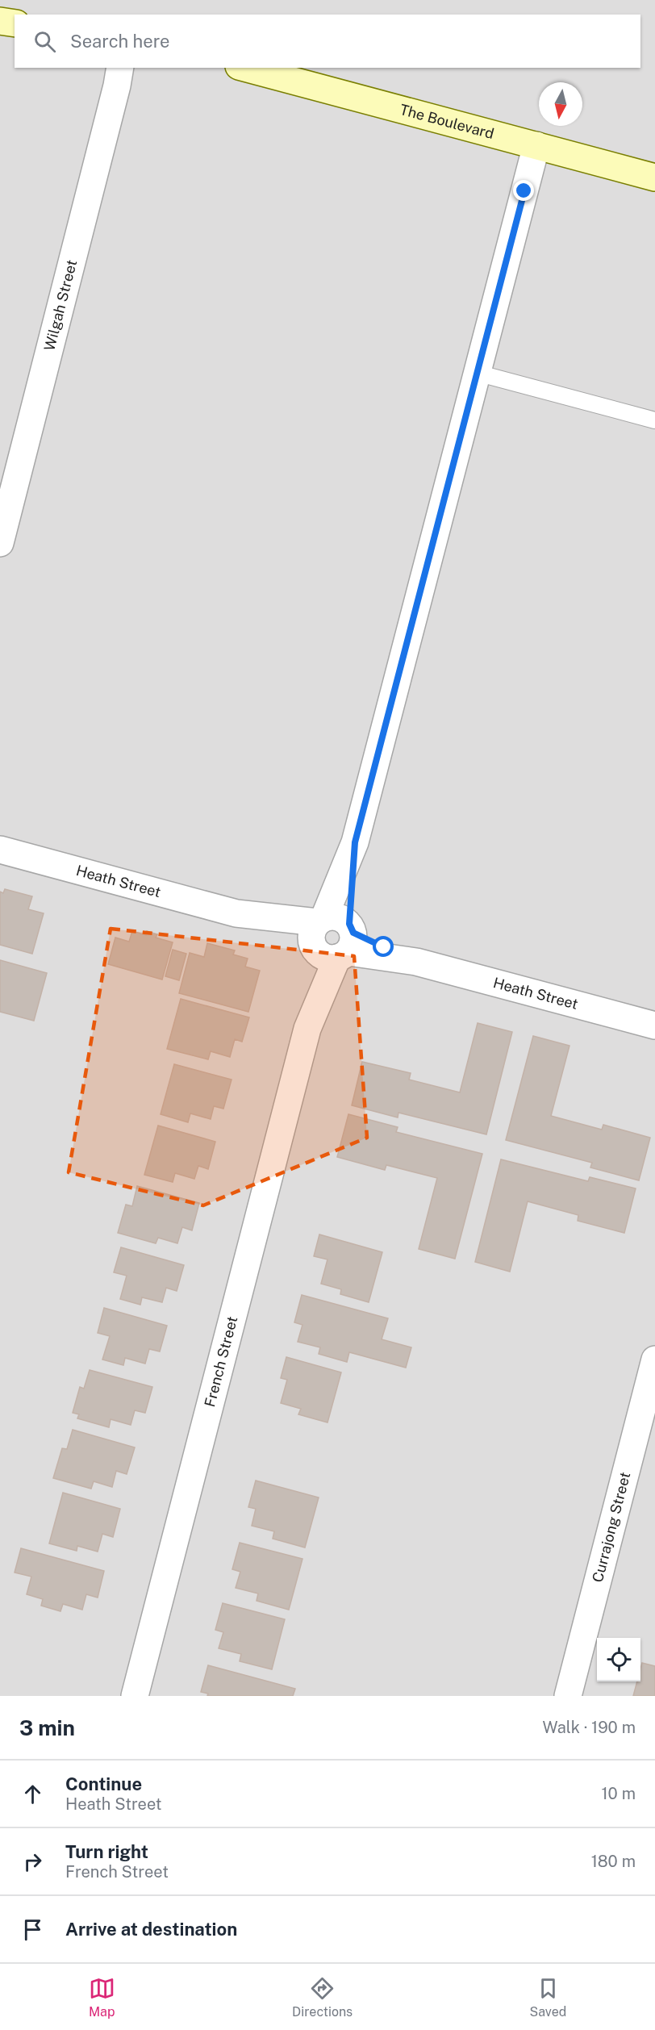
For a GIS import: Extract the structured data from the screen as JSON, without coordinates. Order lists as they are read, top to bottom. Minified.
{"streets":{"street":["The Boulevard","Wilgah Street","Heath Street","French Street","Currajong Street"]},"crossings":[["The Boulevard","French Street"],["Heath Street","French Street"]],"north":"bottom","page":{"search":"Search here","heading":["3 min","Walk · 190 m"],"list":[["Continue","Heath Street","10 m"],["Turn right","French Street","180 m"],"Arrive at destination"],"nav":["Map","Directions","Saved"]}}
